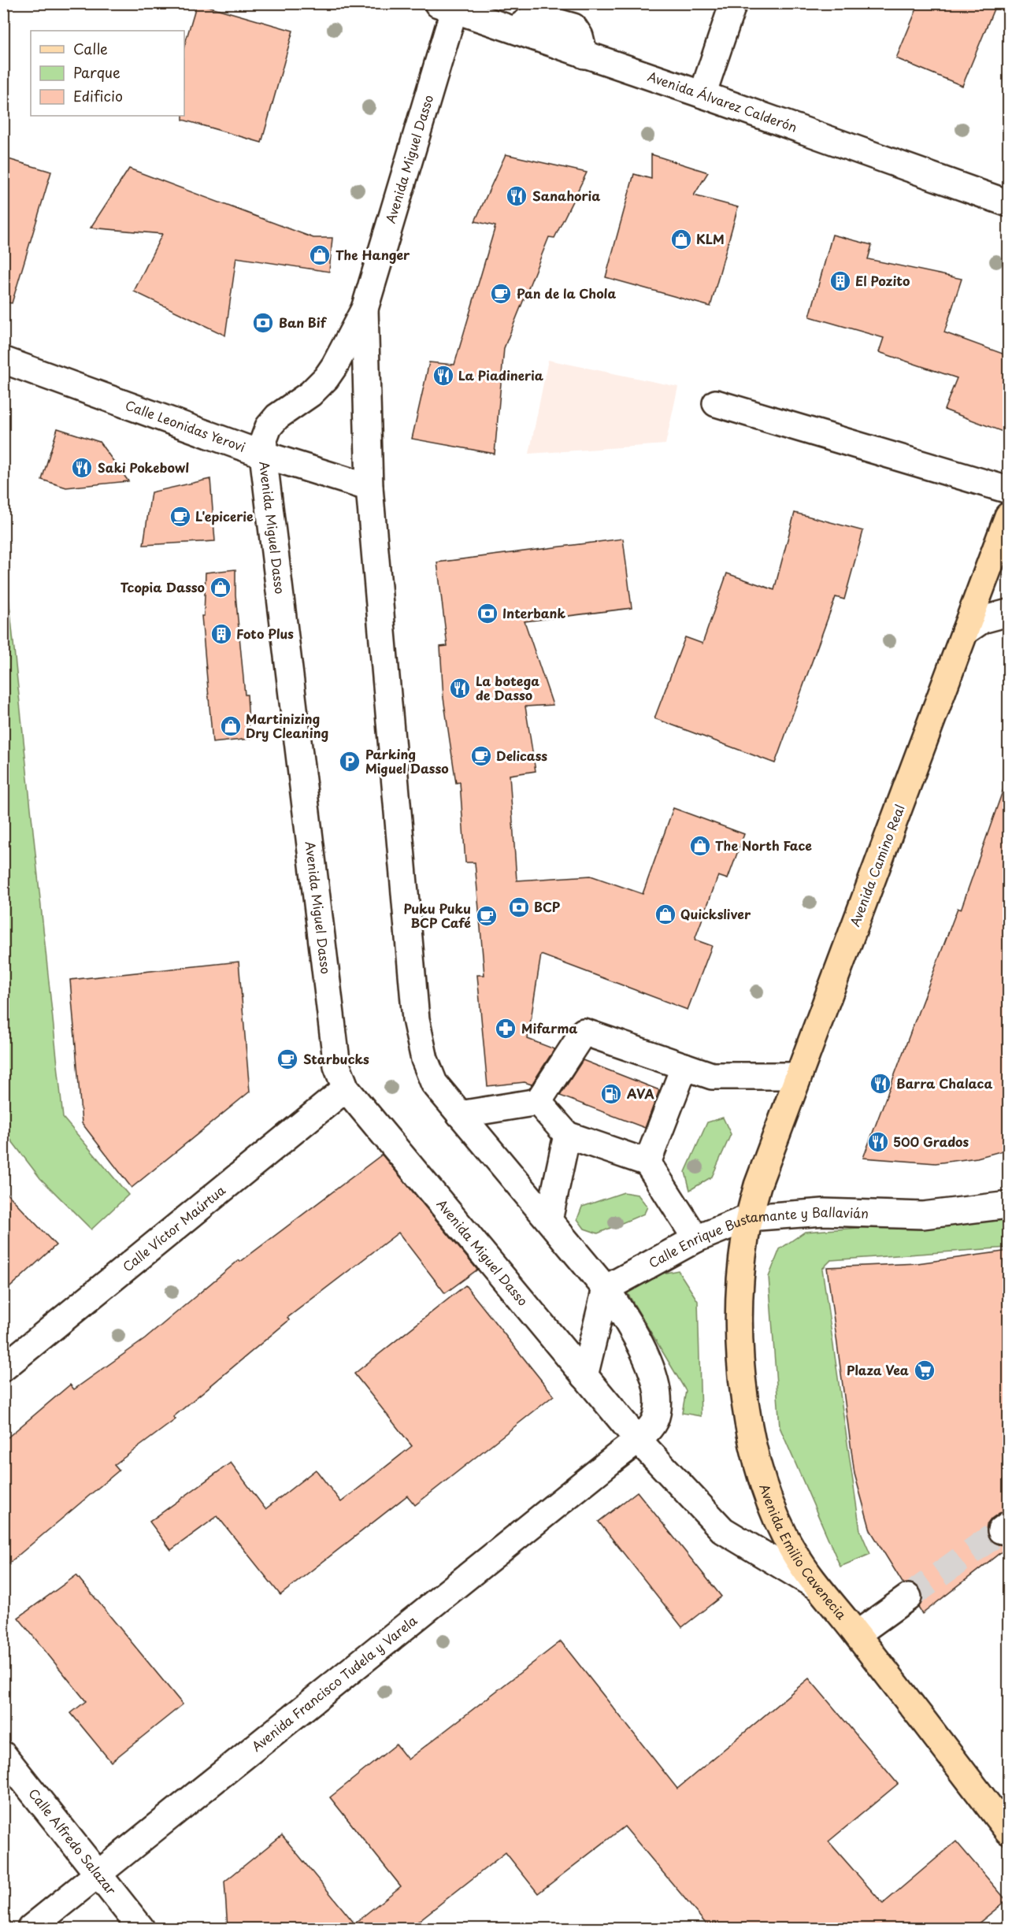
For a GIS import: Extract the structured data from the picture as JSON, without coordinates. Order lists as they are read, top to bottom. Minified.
{"streets":{"main road":["Avenida Camino Real","Avenida Emilio Cavenecia"],"street":["Avenida Álvarez Calderón","Avenida Miguel Dasso","Calle Leonidas Yerovi","Calle Víctor Maúrtua","Calle Enrique Bustamante y Ballavián","Avenida Francisco Tudela y Varela","Calle Alfredo Salazar"]},"crossings":[["Avenida Álvarez Calderón","Avenida Miguel Dasso"],["Avenida Miguel Dasso","Calle Leonidas Yerovi"],["Avenida Miguel Dasso","Calle Víctor Maúrtua"],["Avenida Miguel Dasso","Calle Enrique Bustamante y Ballavián"],["Avenida Miguel Dasso","Avenida Emilio Cavenecia"],["Avenida Miguel Dasso","Avenida Francisco Tudela y Varela"],["Avenida Camino Real","Calle Enrique Bustamante y Ballavián"],["Avenida Camino Real","Avenida Emilio Cavenecia"],["Calle Enrique Bustamante y Ballavián","Avenida Emilio Cavenecia"],["Avenida Francisco Tudela y Varela","Calle Alfredo Salazar"]],"places":{"restaurant":["Sanahoria","La Piadineria","Saki Pokebowl","La botega de Dasso","Barra Chalaca","500 Grados"],"shop":["KLM","The Hanger","Tcopia Dasso","Martinizing Dry Cleaning","The North Face","Quicksliver"],"building":["El Pozito","Foto Plus"],"cafe":["Pan de la Chola","L'epicerie","Delicass","Puku Puku BCP Café","Starbucks"],"bank":["Ban Bif","Interbank","BCP"],"parking":["Parking Miguel Dasso"],"pharmacy":["Mifarma"],"fuel station":["AVA"],"supermarket":["Plaza Vea"]},"legend":["Calle","Parque","Edificio"]}
